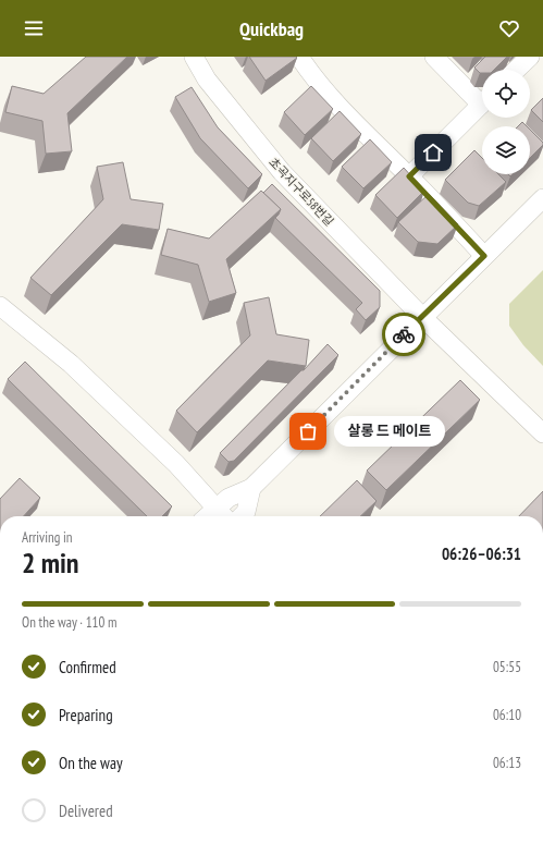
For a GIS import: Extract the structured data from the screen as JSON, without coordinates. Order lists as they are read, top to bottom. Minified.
{"streets":{"street":["초곡지구로58번길"]},"places":["살롱 드 메이트"],"page":{"header":"Quickbag","bubble":"살롱 드 메이트","heading":["2 min","Arriving in","06:26–06:31"],"bar":"On the way · 110 m","list":[["Confirmed","05:55"],["Preparing","06:10"],["On the way","06:13"],"Delivered"]}}
